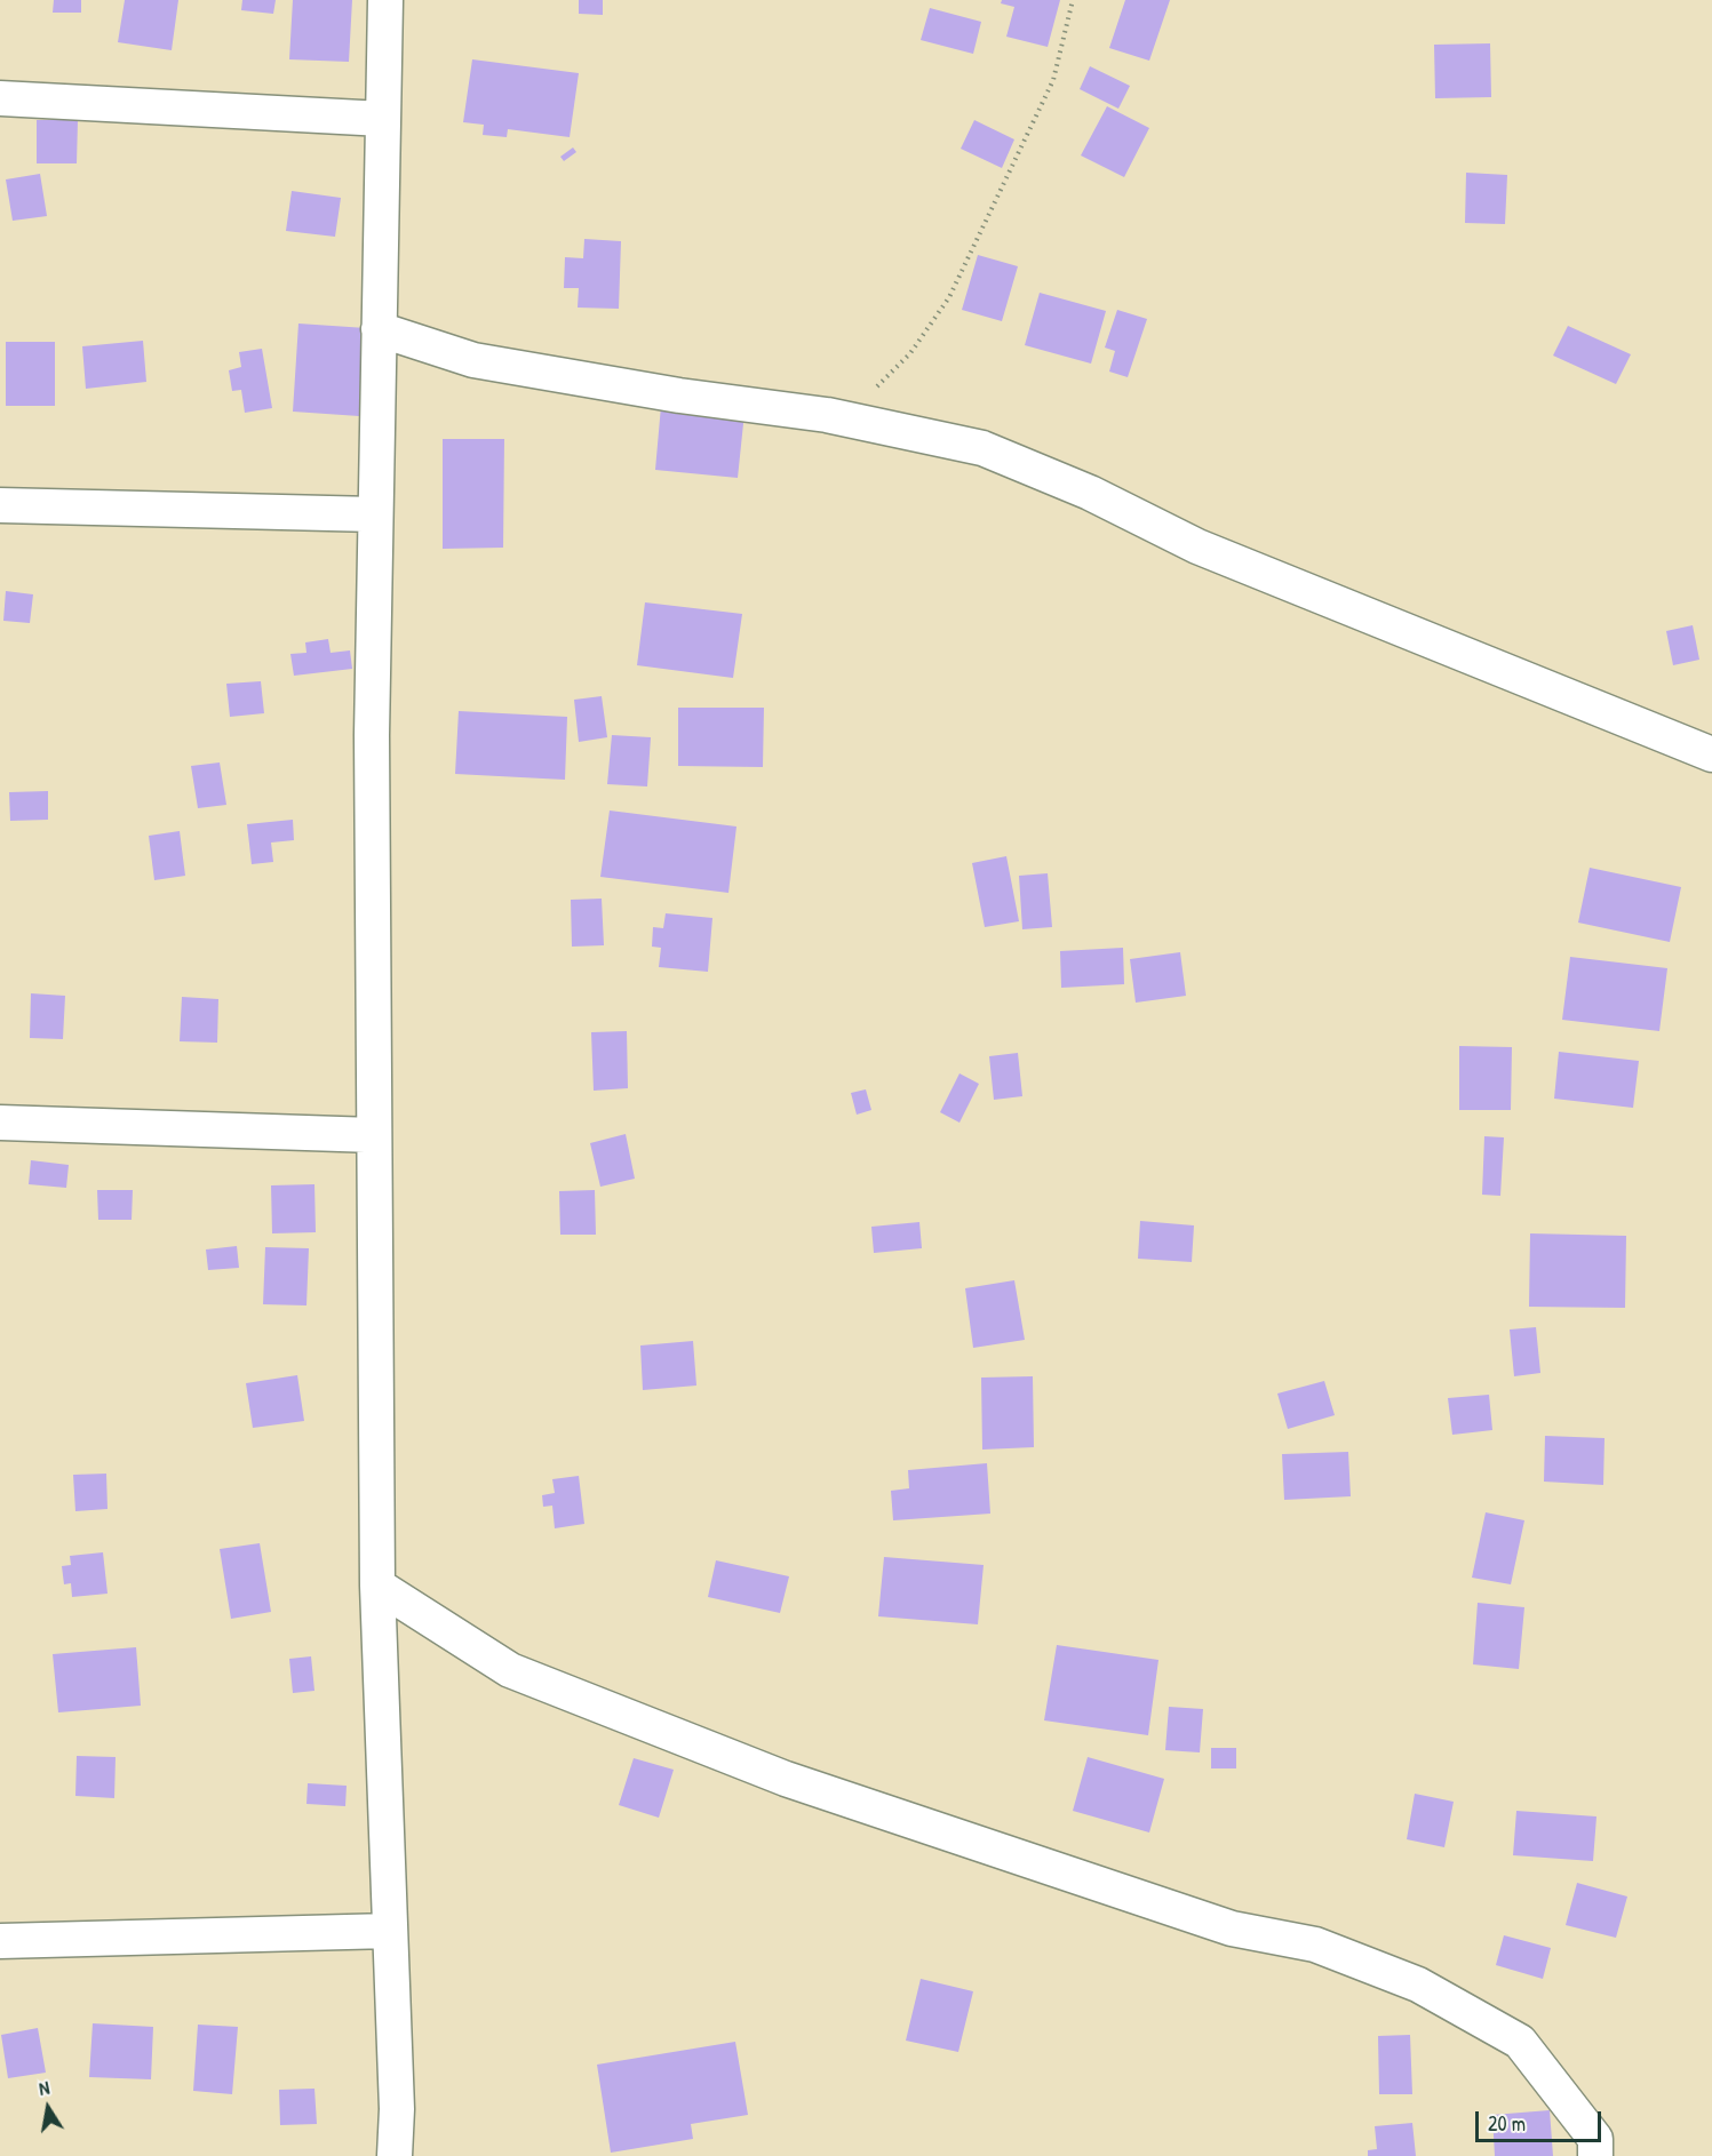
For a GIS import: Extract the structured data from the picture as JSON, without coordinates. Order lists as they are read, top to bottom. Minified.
{"scale_bar":"20 m","north":"top"}
